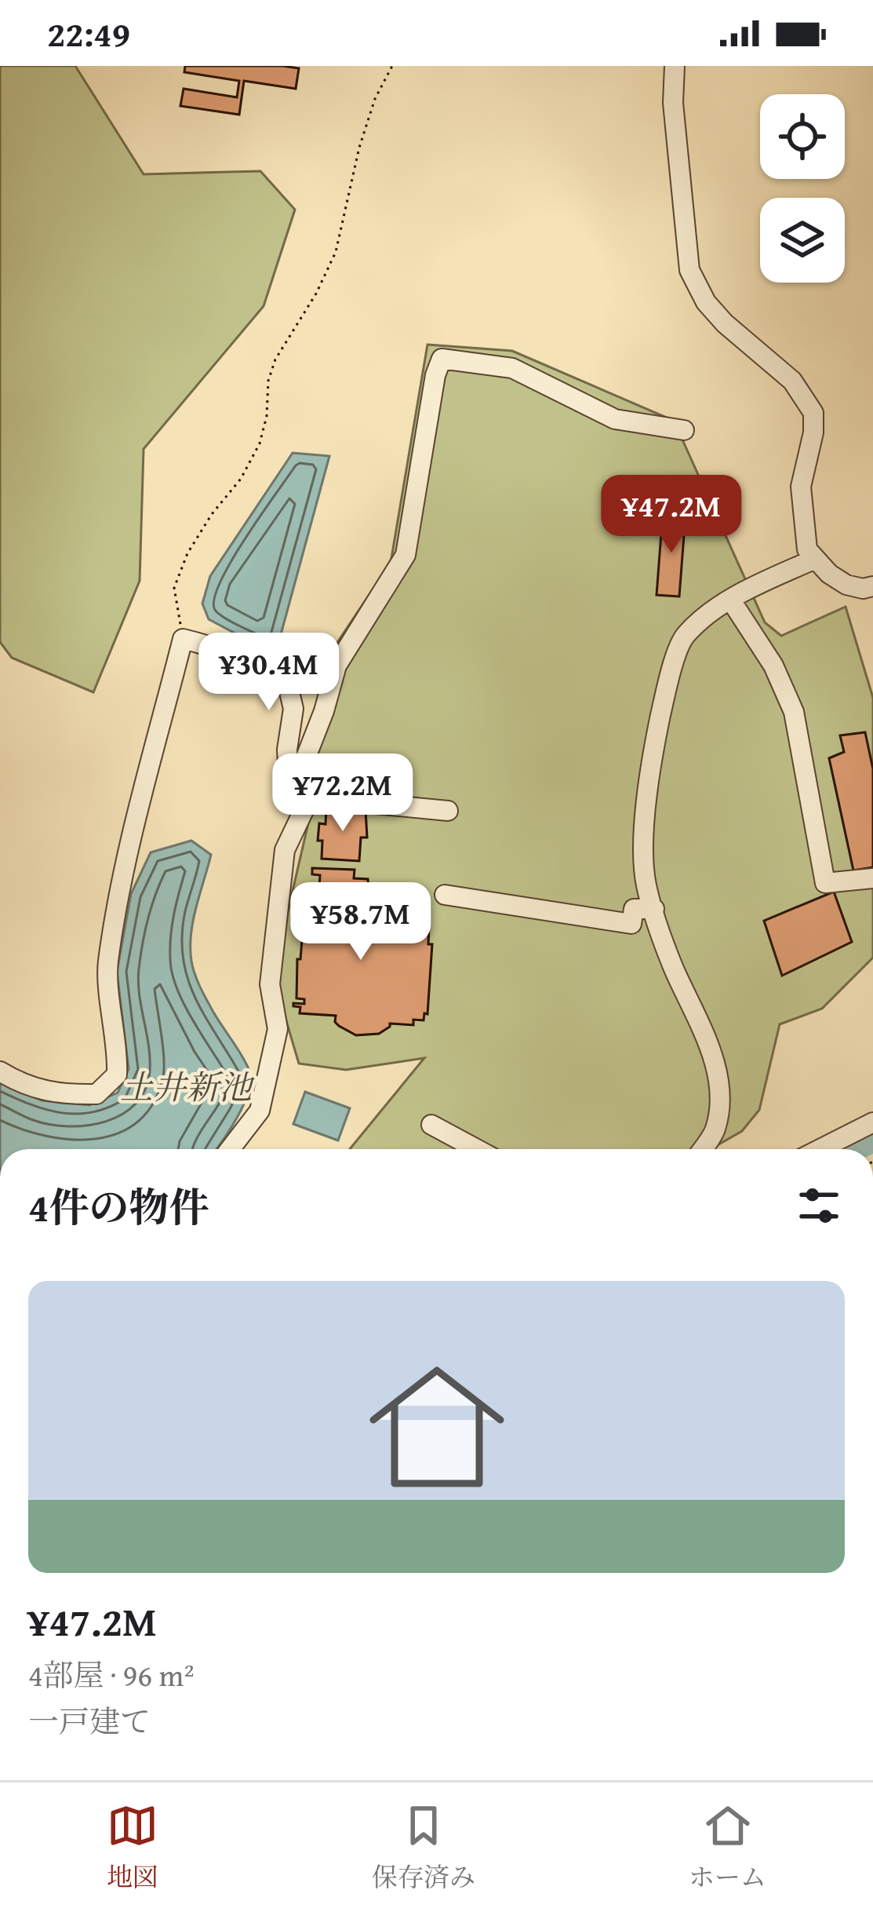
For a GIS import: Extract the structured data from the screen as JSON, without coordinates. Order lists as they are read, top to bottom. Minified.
{"water":["土井新池"],"page":{"status":"22:49","price":["¥47.2M","¥30.4M","¥72.2M","¥58.7M"],"heading":"4件の物件","list":[{"name":"¥47.2M","note":"4部屋 · 96 m² · 一戸建て"}],"tabs":["地図","保存済み","ホーム"]}}
